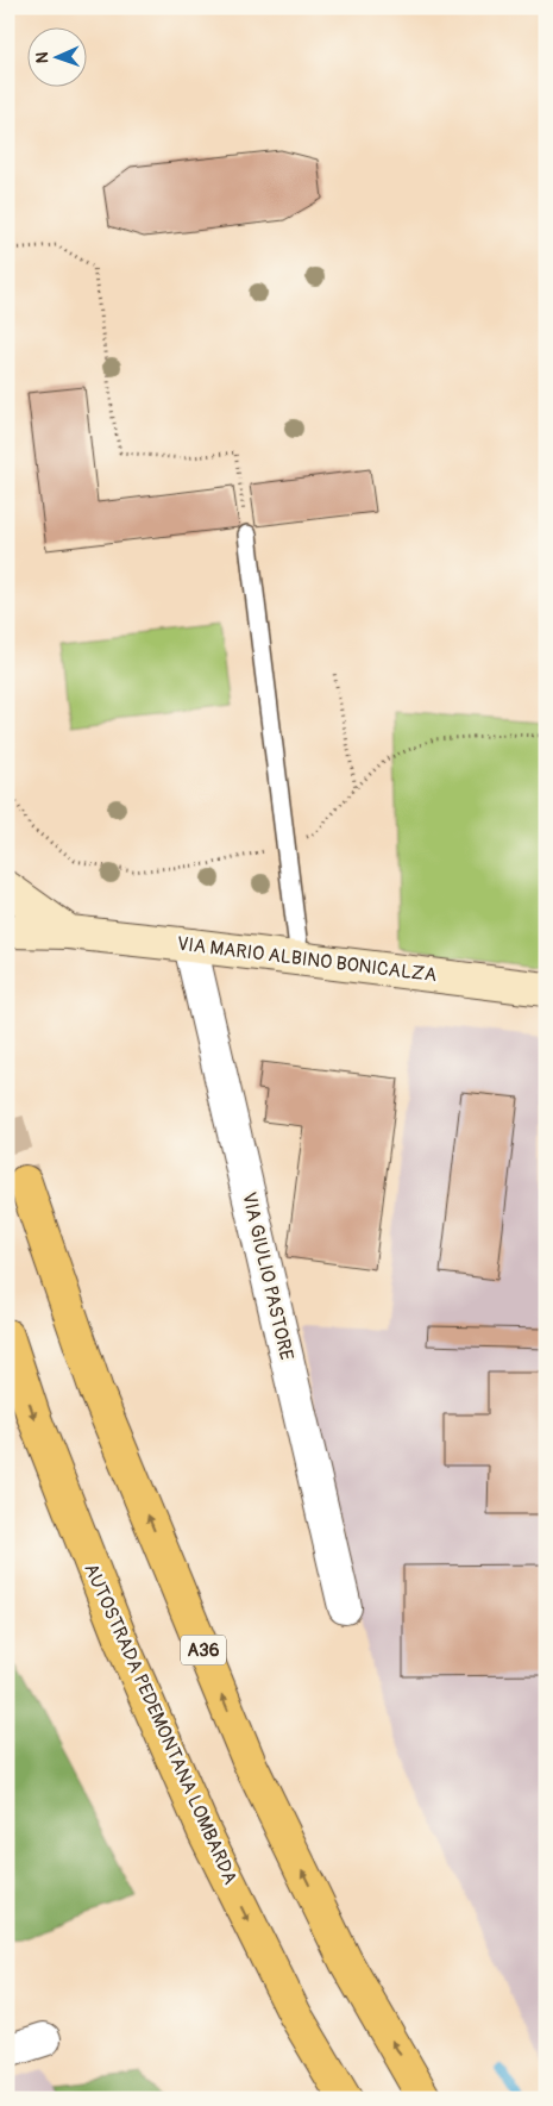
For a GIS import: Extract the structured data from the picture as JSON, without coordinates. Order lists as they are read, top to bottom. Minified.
{"streets":{"highway":["A36","AUTOSTRADA PEDEMONTANA LOMBARDA"],"main road":["VIA MARIO ALBINO BONICALZA"],"street":["VIA GIULIO PASTORE"]},"crossings":[["VIA MARIO ALBINO BONICALZA","VIA GIULIO PASTORE"]],"north":"left"}
